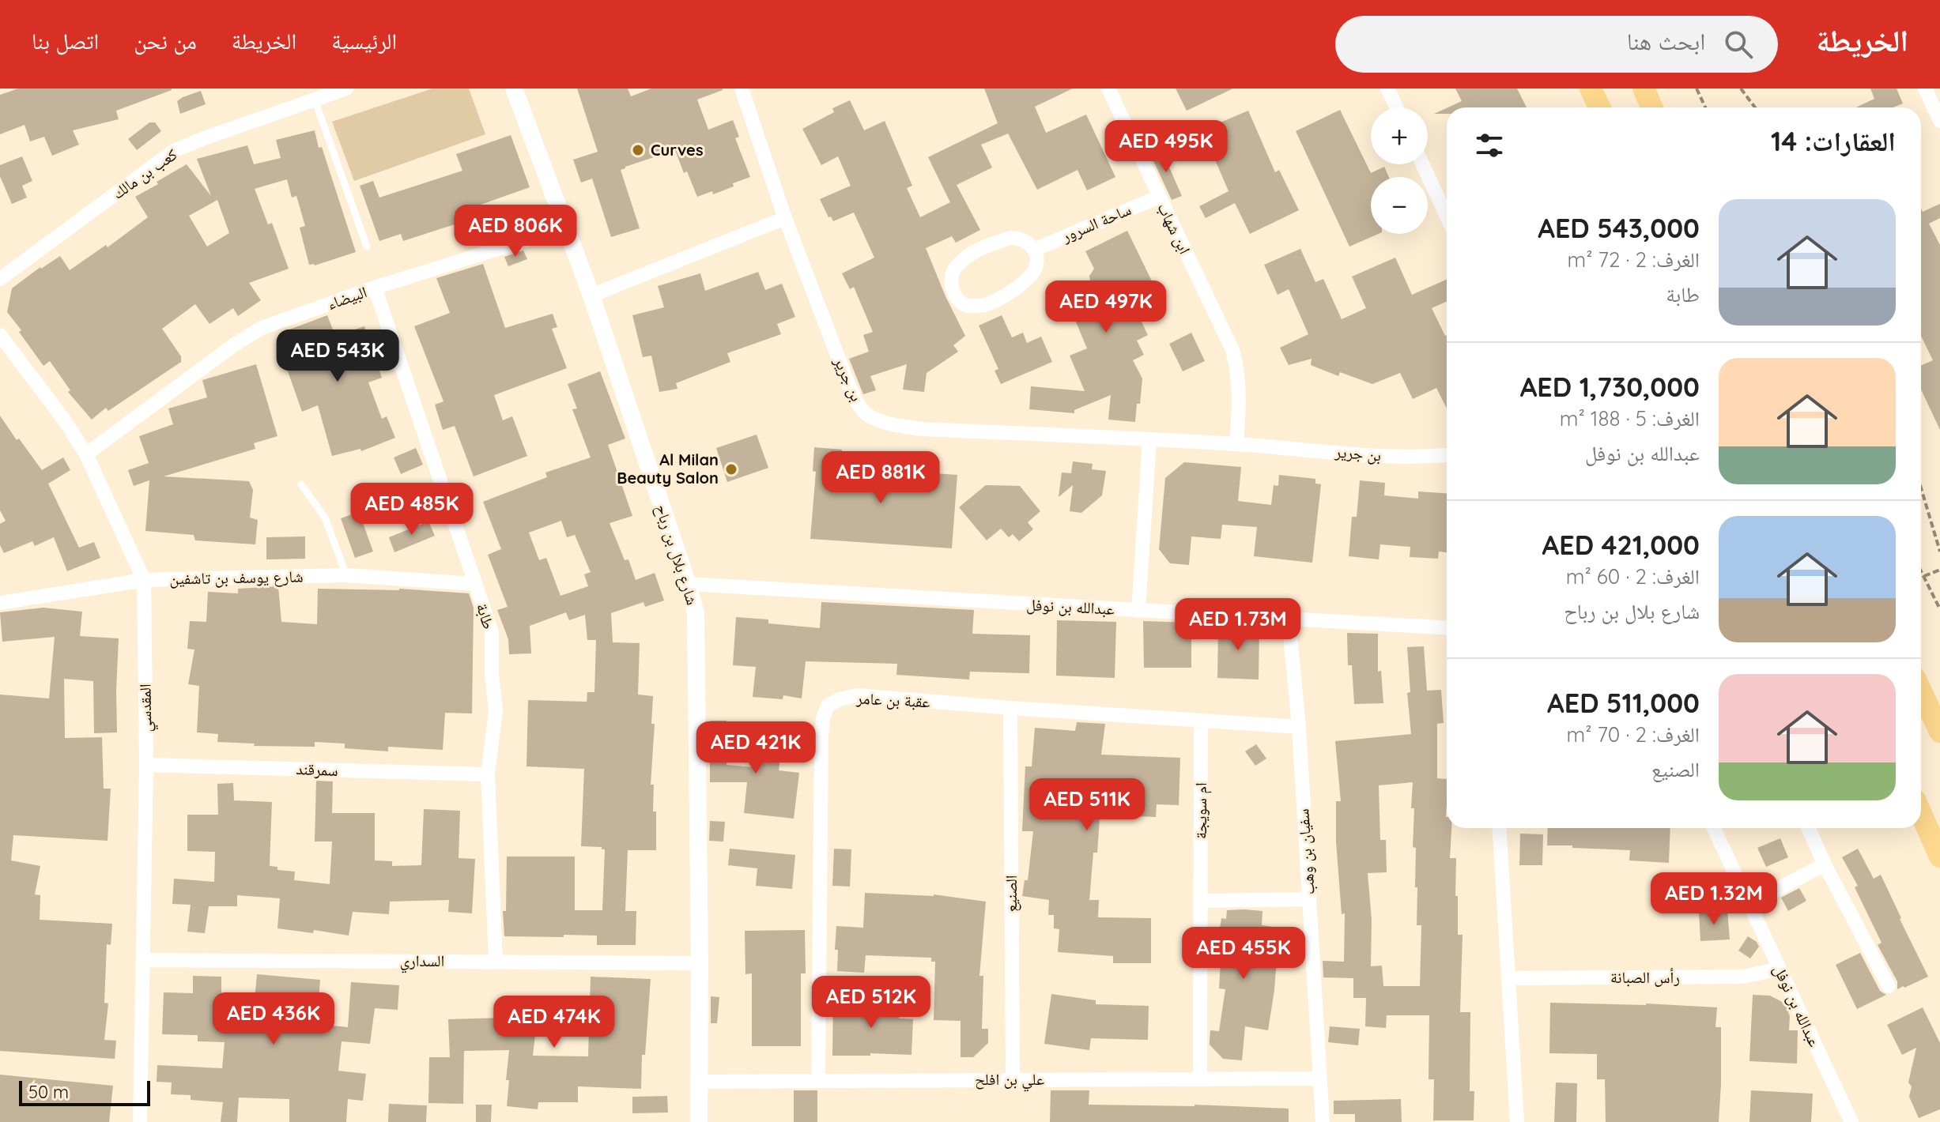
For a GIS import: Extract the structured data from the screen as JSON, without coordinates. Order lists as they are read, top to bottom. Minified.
{"streets":{"street":["كعب بن مالك","ساحة السرور","ابن شهاب","البيضاء","بن جرير","شارع بلال بن رباح","شارع يوسف بن تاشفين","عبدالله بن نوفل","طابة","عقبة بن عامر","المقدسي","سمرقند","ام سويجة","سفيان بن وهب","الصنيع","السداري","رأس الصبانة","علي بن افلح"]},"crossings":[["ساحة السرور","ابن شهاب"],["ابن شهاب","بن جرير"],["البيضاء","شارع بلال بن رباح"],["البيضاء","طابة"],["البيضاء","المقدسي"],["شارع بلال بن رباح","عبدالله بن نوفل"],["شارع بلال بن رباح","السداري"],["شارع بلال بن رباح","علي بن افلح"],["شارع يوسف بن تاشفين","طابة"],["شارع يوسف بن تاشفين","المقدسي"],["عبدالله بن نوفل","سفيان بن وهب"],["عبدالله بن نوفل","رأس الصبانة"],["طابة","سمرقند"],["طابة","السداري"],["عقبة بن عامر","ام سويجة"],["عقبة بن عامر","سفيان بن وهب"],["عقبة بن عامر","الصنيع"],["عقبة بن عامر","علي بن افلح"],["المقدسي","سمرقند"],["المقدسي","السداري"],["ام سويجة","علي بن افلح"],["سفيان بن وهب","علي بن افلح"],["الصنيع","علي بن افلح"]],"places":["Curves","Al Milan Beauty Salon"],"scale_bar":"50 m","page":{"header":"الخريطة","search":"ابحث هنا","nav":["الرئيسية","الخريطة","من نحن","اتصل بنا"],"map_buttons":["+","−"],"heading":"العقارات: 14","price":["AED 495K","AED 806K","AED 497K","AED 543K","AED 881K","AED 485K","AED 1.73M","AED 421K","AED 511K","AED 1.32M","AED 455K","AED 512K","AED 436K","AED 474K"],"list":[{"name":"AED 543,000","note":"الغرف: 2 · 72 m² · طابة"},{"name":"AED 1,730,000","note":"الغرف: 5 · 188 m² · عبدالله بن نوفل"},{"name":"AED 421,000","note":"الغرف: 2 · 60 m² · شارع بلال بن رباح"},{"name":"AED 511,000","note":"الغرف: 2 · 70 m² · الصنيع"}],"scale":"50 m"}}
